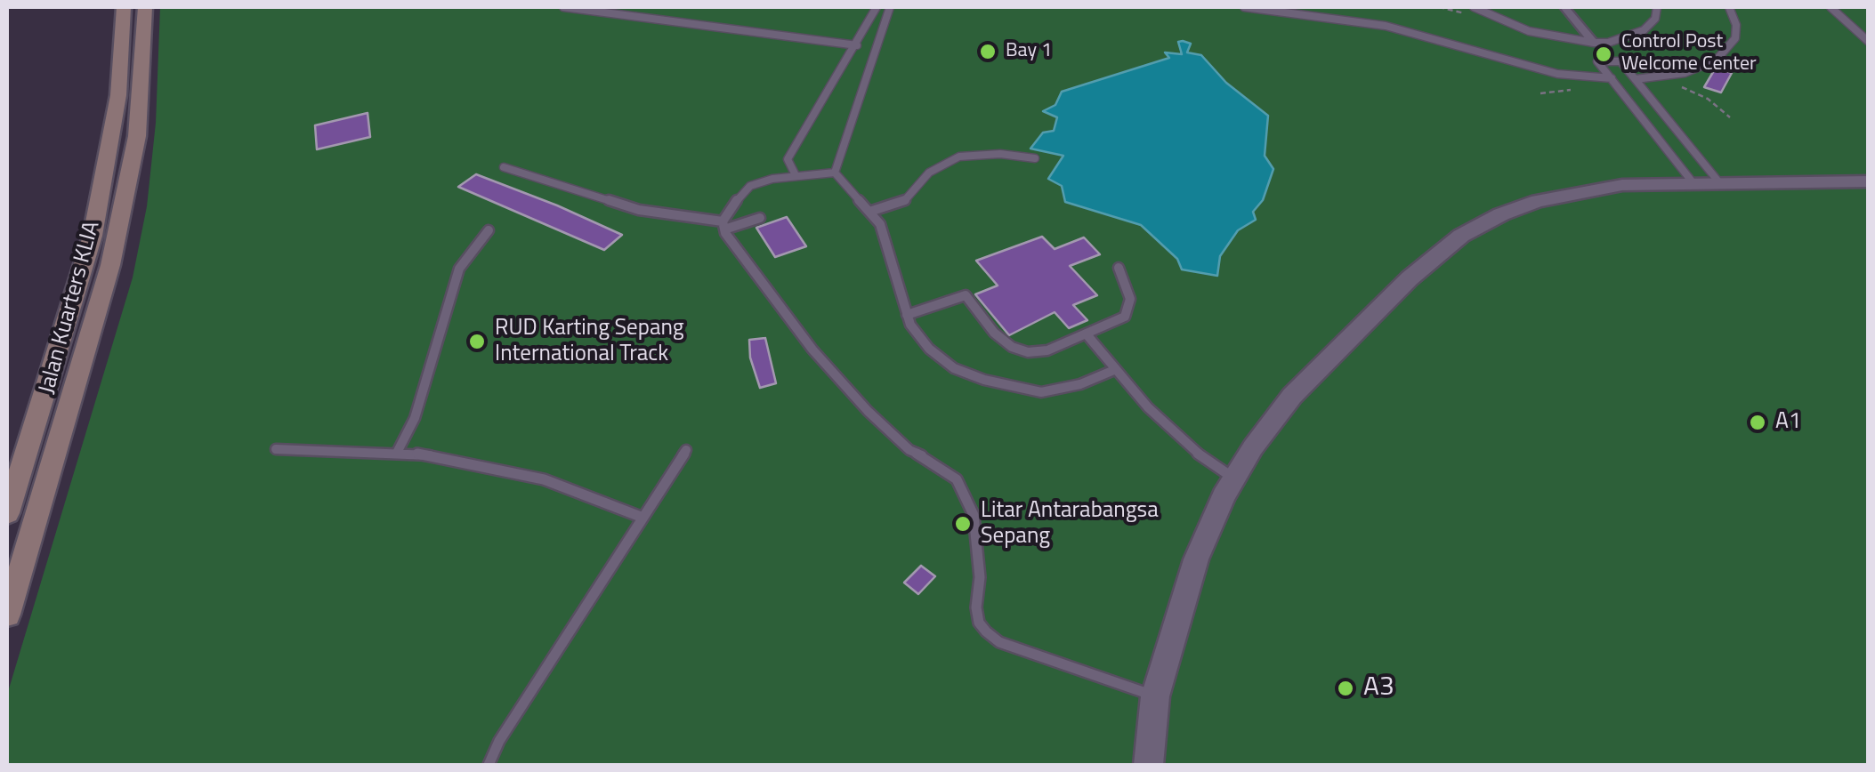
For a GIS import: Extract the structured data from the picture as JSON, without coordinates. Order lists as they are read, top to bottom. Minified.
{"streets":{"main road":["Jalan Kuarters KLIA"]},"places":["Bay 1","Control Post Welcome Center","RUD Karting Sepang International Track","A1","Litar Antarabangsa Sepang","A3"]}
